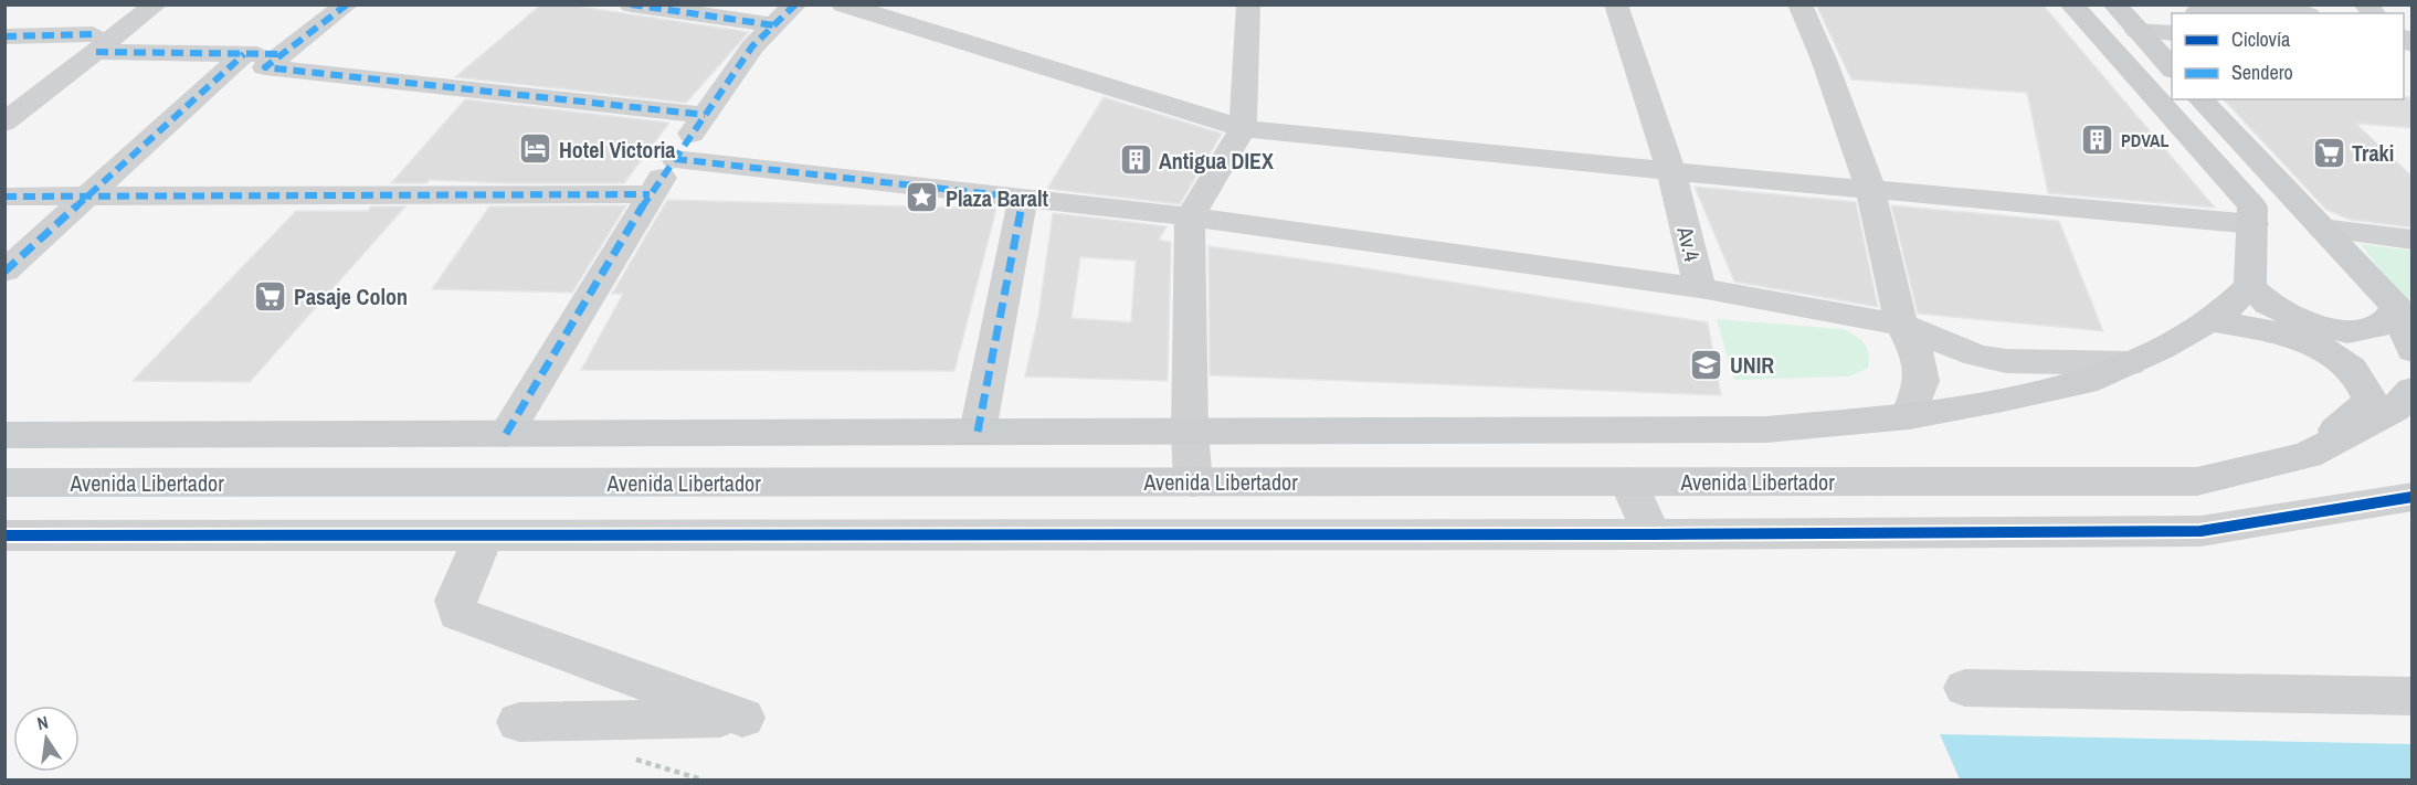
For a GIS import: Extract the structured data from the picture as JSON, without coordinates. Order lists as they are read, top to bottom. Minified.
{"streets":{"main road":["Avenida Libertador"],"street":["Av.4"]},"places":{"building":["PDVAL","Antigua DIEX"],"hotel":["Hotel Victoria"],"supermarket":["Traki","Pasaje Colon"],"place":["Plaza Baralt"],"school or university":["UNIR"]},"legend":["Ciclovía","Sendero"],"north":"top"}
